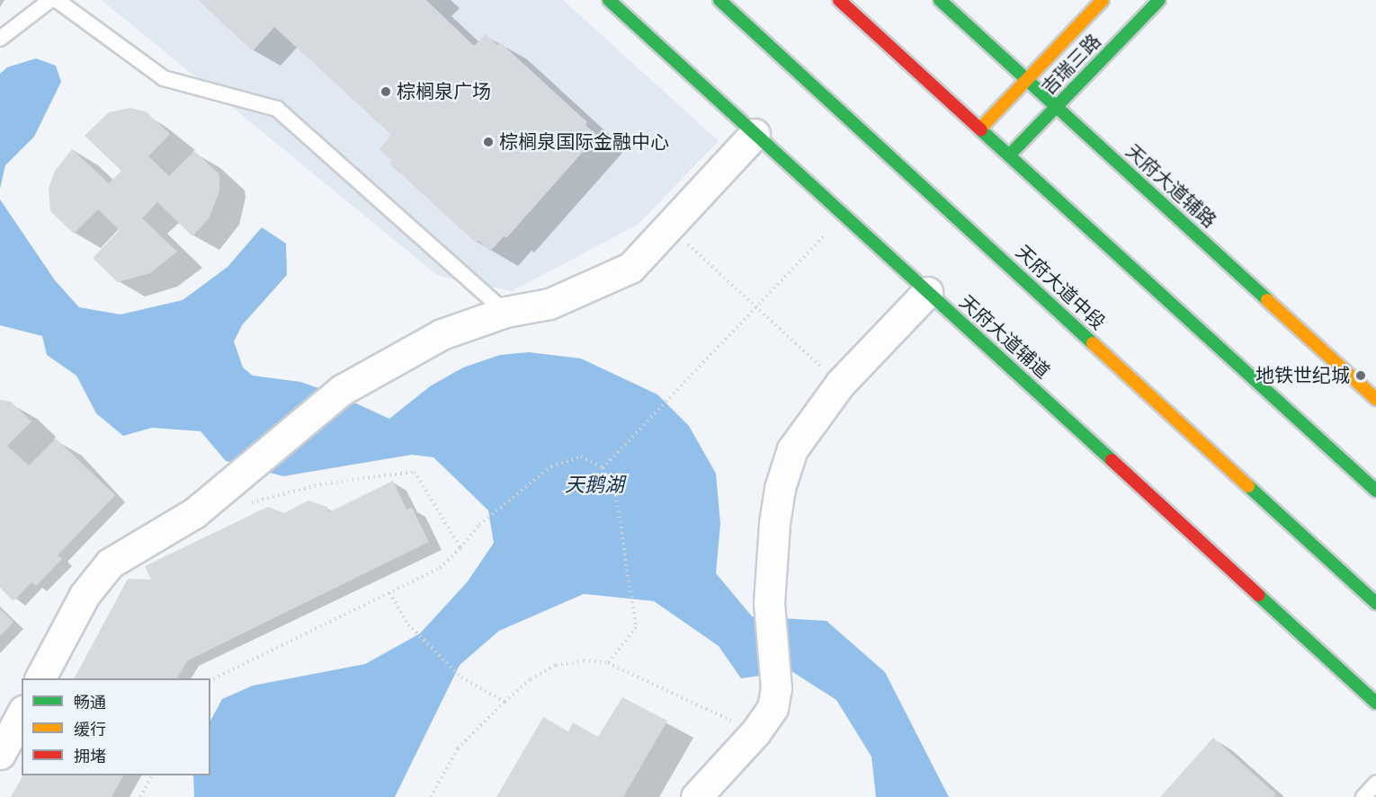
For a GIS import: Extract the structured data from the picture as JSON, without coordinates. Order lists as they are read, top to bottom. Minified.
{"streets":{"street":["吉瑞三路","天府大道辅路","天府大道中段","天府大道辅道"]},"crossings":[["吉瑞三路","天府大道辅路"]],"water":["天鹅湖"],"places":["棕榈泉广场","棕榈泉国际金融中心","地铁世纪城"],"legend":["畅通","缓行","拥堵"]}
